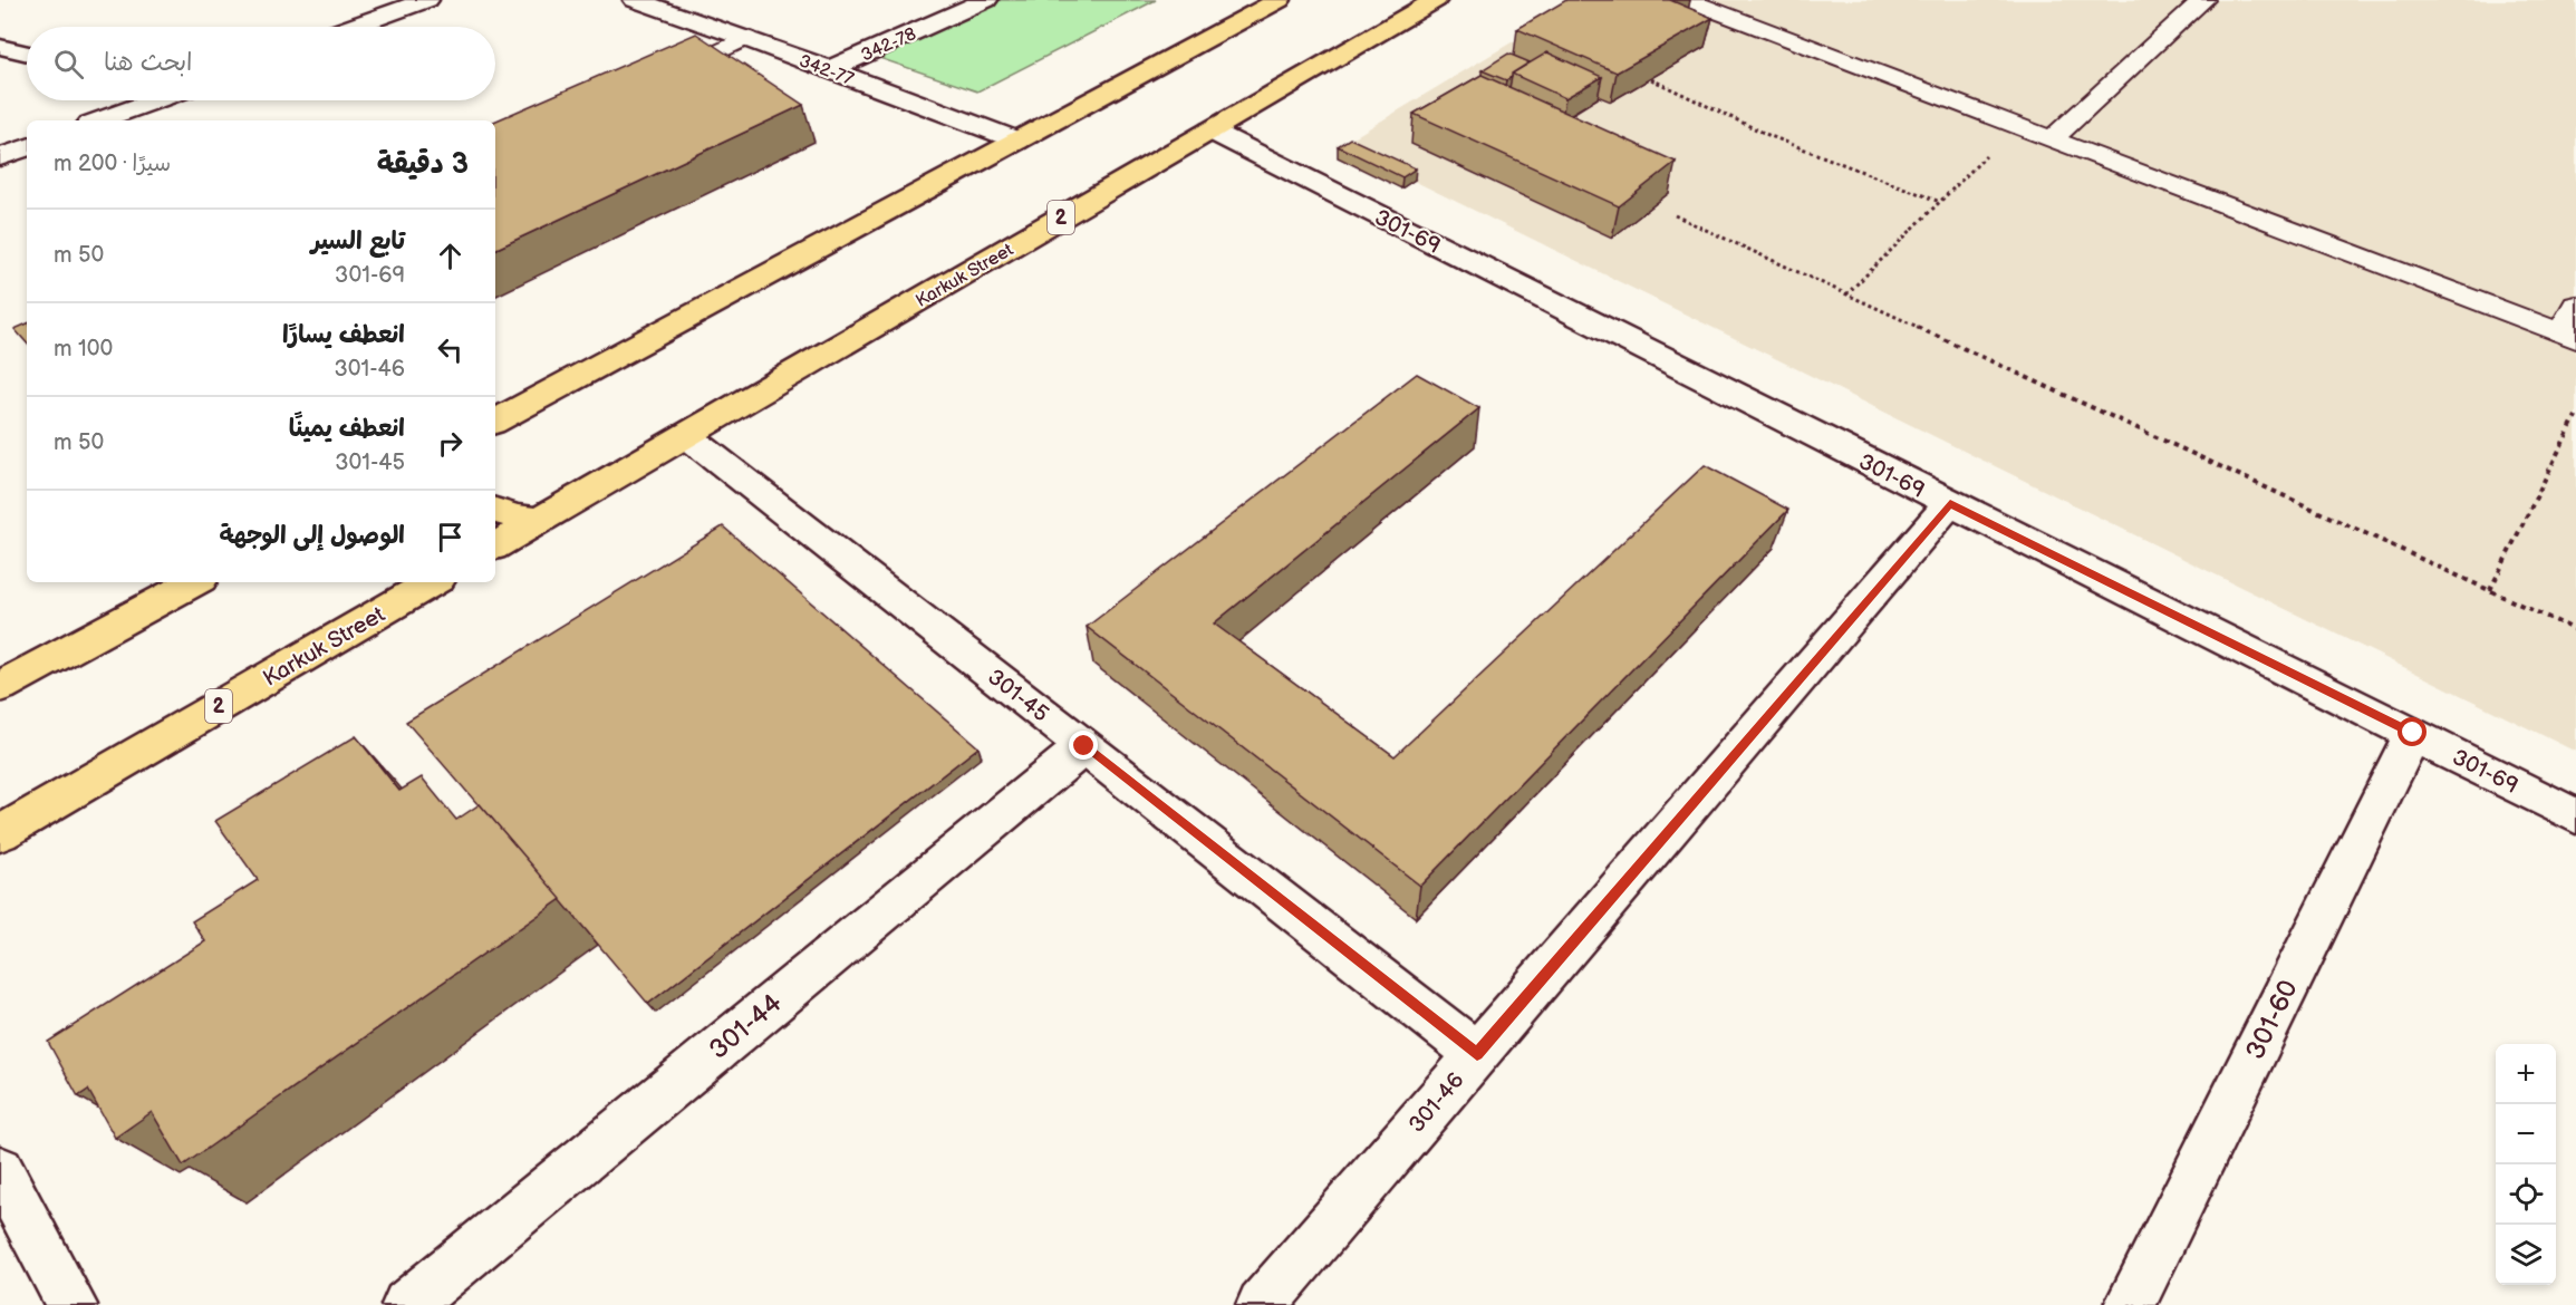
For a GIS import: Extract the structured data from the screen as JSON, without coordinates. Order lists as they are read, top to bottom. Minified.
{"streets":{"highway":["2","Karkuk Street"],"street":["342-78","342-77","301-69","301-45","301-60","301-44","301-46"]},"crossings":[["342-78","342-77"],["301-69","Karkuk Street"],["301-69","301-60"],["301-69","301-46"],["Karkuk Street","301-45"],["301-45","301-44"],["301-45","301-46"]],"page":{"search":"ابحث هنا","heading":["3 دقيقة","سيرًا · 200 m"],"list":[["تابع السير","301-69","50 m"],["انعطف يسارًا","301-46","100 m"],["انعطف يمينًا","301-45","50 m"],"الوصول إلى الوجهة"],"map_buttons":["+","−"]}}
